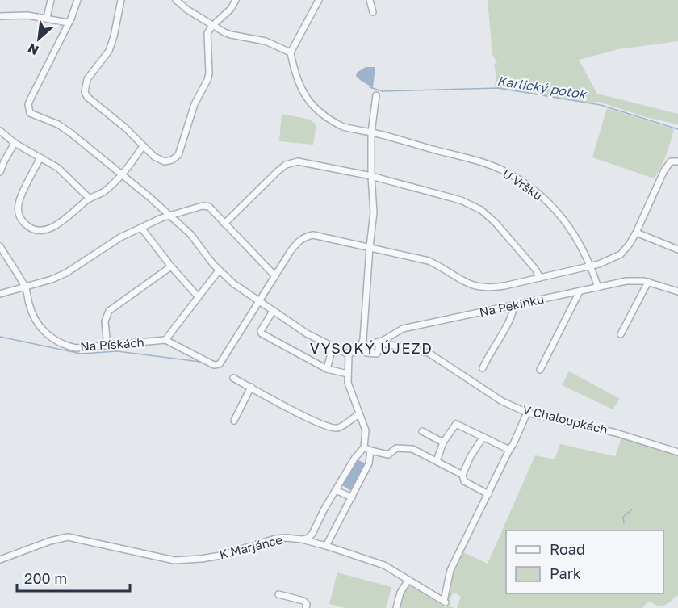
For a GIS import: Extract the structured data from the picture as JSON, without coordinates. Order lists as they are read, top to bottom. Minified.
{"streets":{"street":["U Vršku","Na Pekinku","Na Pískách","V Chaloupkách","K Marjánce"]},"crossings":[["U Vršku","Na Pekinku"],["Na Pekinku","V Chaloupkách"]],"districts":["VYSOKÝ ÚJEZD"],"water":["Karlický potok"],"legend":["Road","Park"],"scale_bar":"200 m","north":"bottom left"}
